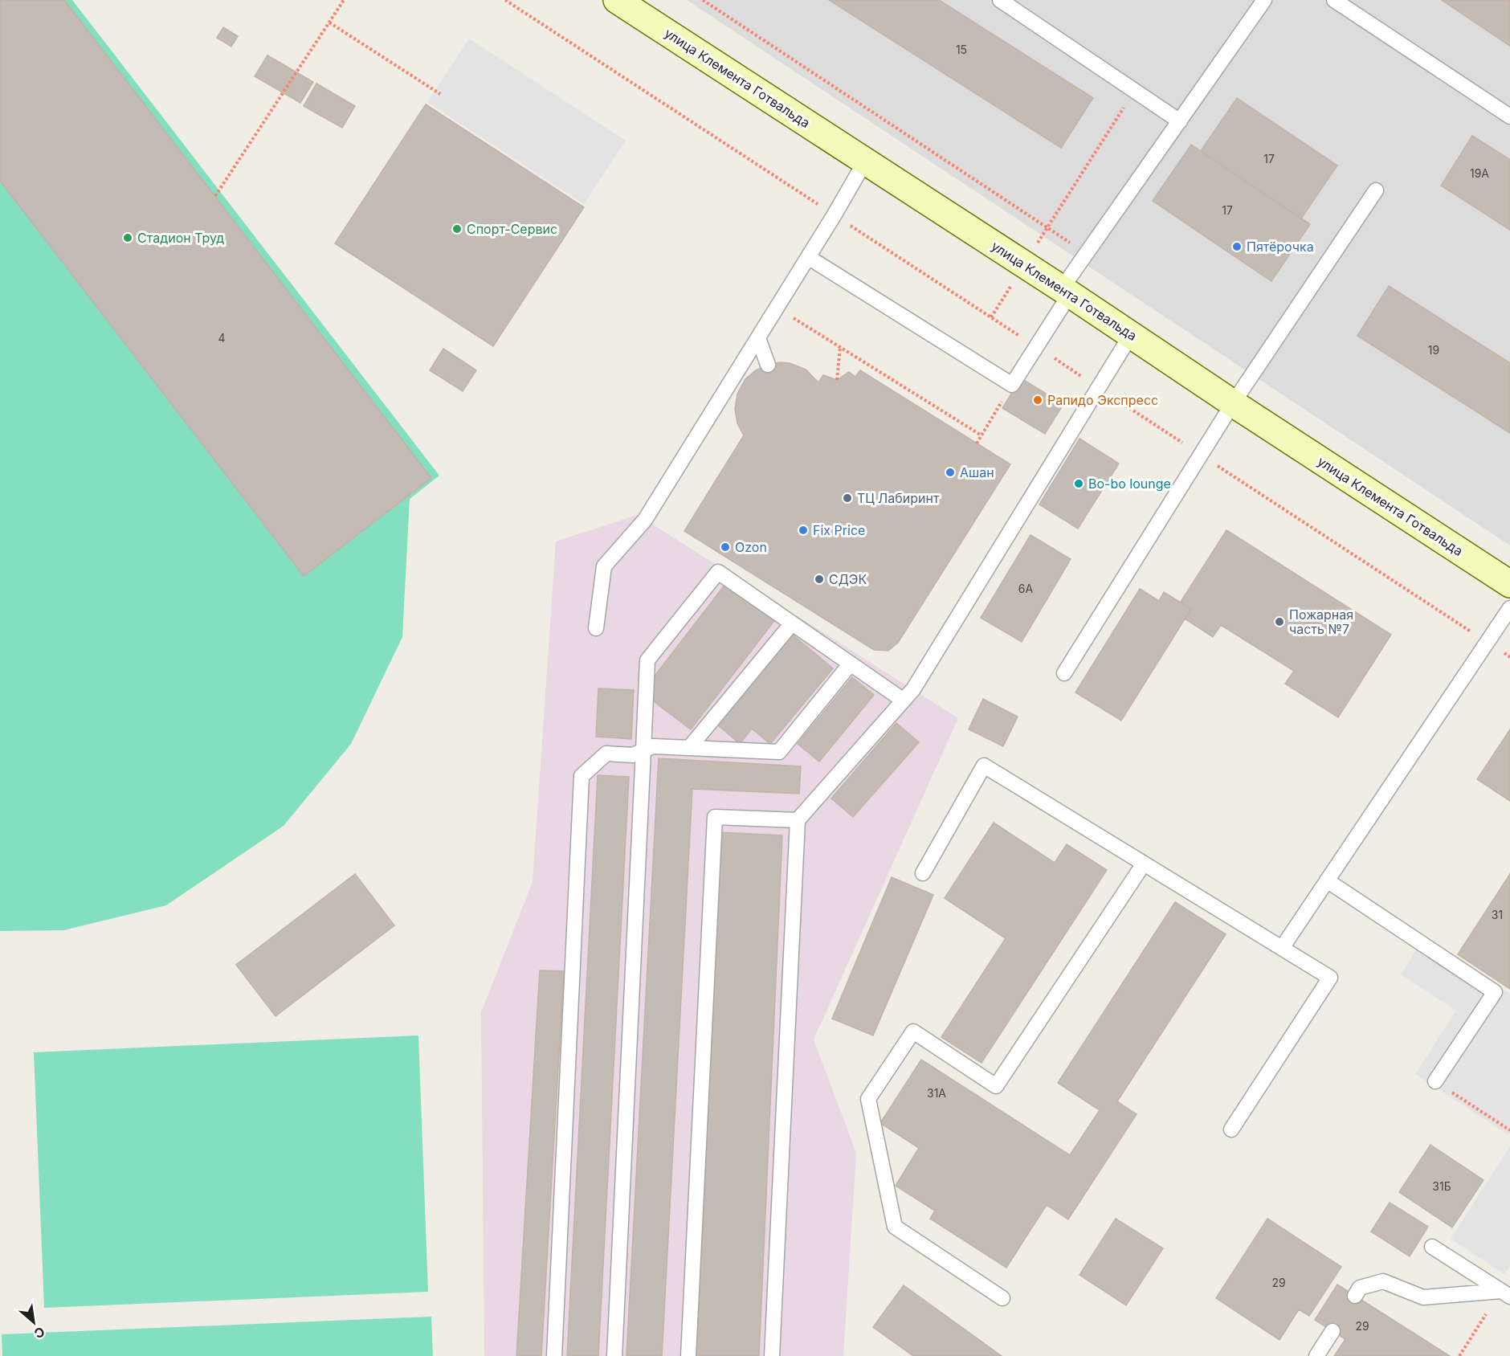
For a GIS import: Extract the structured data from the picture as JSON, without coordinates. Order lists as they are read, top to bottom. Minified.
{"streets":{"street":["улица Клемента Готвальда"]},"places":["Спорт-Сервис","Стадион Труд","Пятёрочка","Рапидо Экспресс","Ашан","Bo-bo lounge","ТЦ Лабиринт","Fix Price","Ozon","СДЭК","Пожарная часть №7"],"house_numbers":["15","17","19А","17","4","19","6А","31","31А","31Б","29","29"],"north":"bottom right"}
